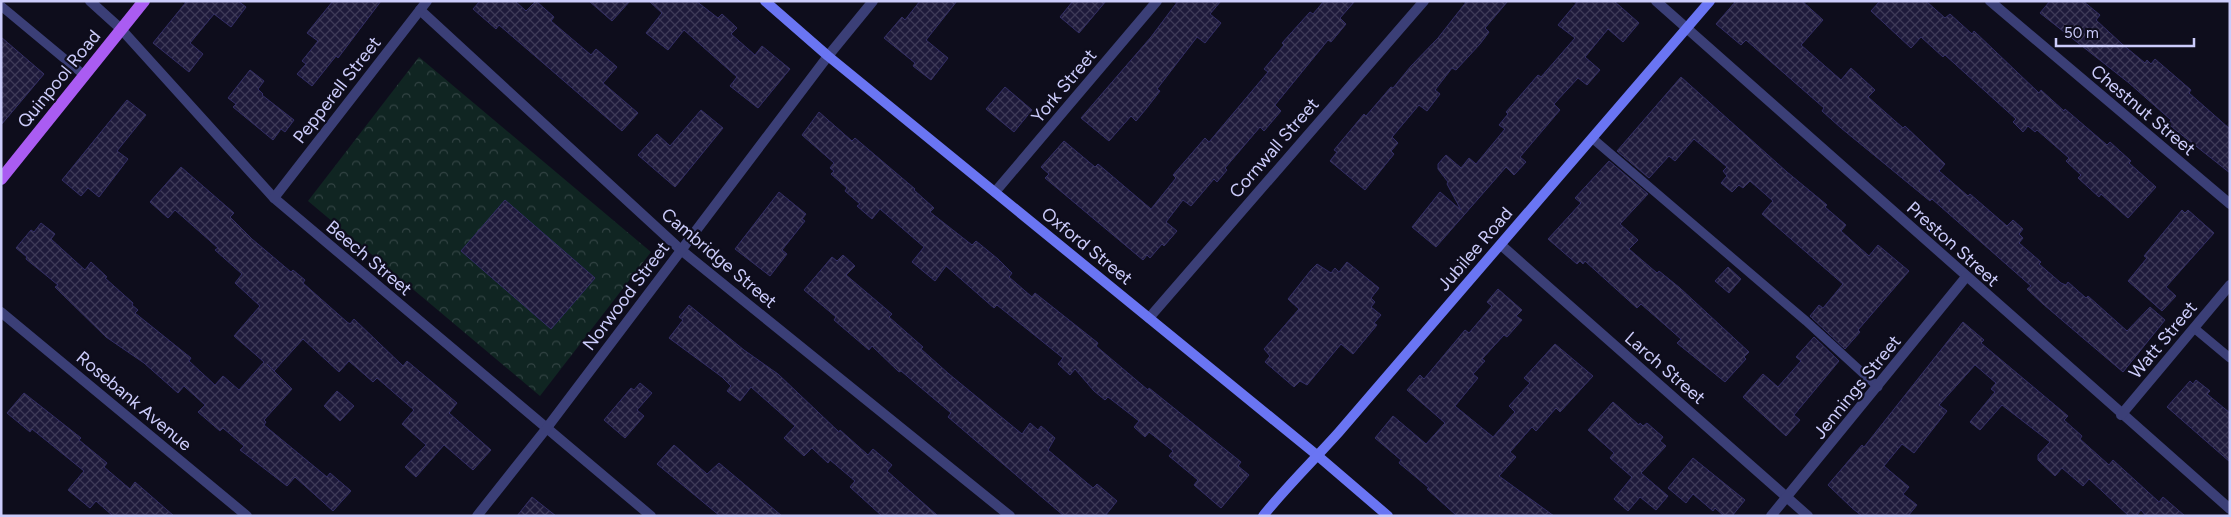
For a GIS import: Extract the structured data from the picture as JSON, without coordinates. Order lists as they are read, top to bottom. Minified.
{"streets":{"main road":["Quinpool Road","Oxford Street","Jubilee Road"],"street":["York Street","Pepperell Street","Chestnut Street","Cornwall Street","Preston Street","Beech Street","Cambridge Street","Norwood Street","Watt Street","Larch Street","Jennings Street","Rosebank Avenue"]},"crossings":[["Quinpool Road","Beech Street"],["York Street","Oxford Street"],["Pepperell Street","Beech Street"],["Pepperell Street","Cambridge Street"],["Cornwall Street","Oxford Street"],["Preston Street","Jubilee Road"],["Preston Street","Watt Street"],["Preston Street","Jennings Street"],["Oxford Street","Jubilee Road"],["Oxford Street","Norwood Street"],["Jubilee Road","Larch Street"],["Beech Street","Norwood Street"],["Cambridge Street","Norwood Street"],["Larch Street","Jennings Street"]],"scale_bar":"50 m"}
